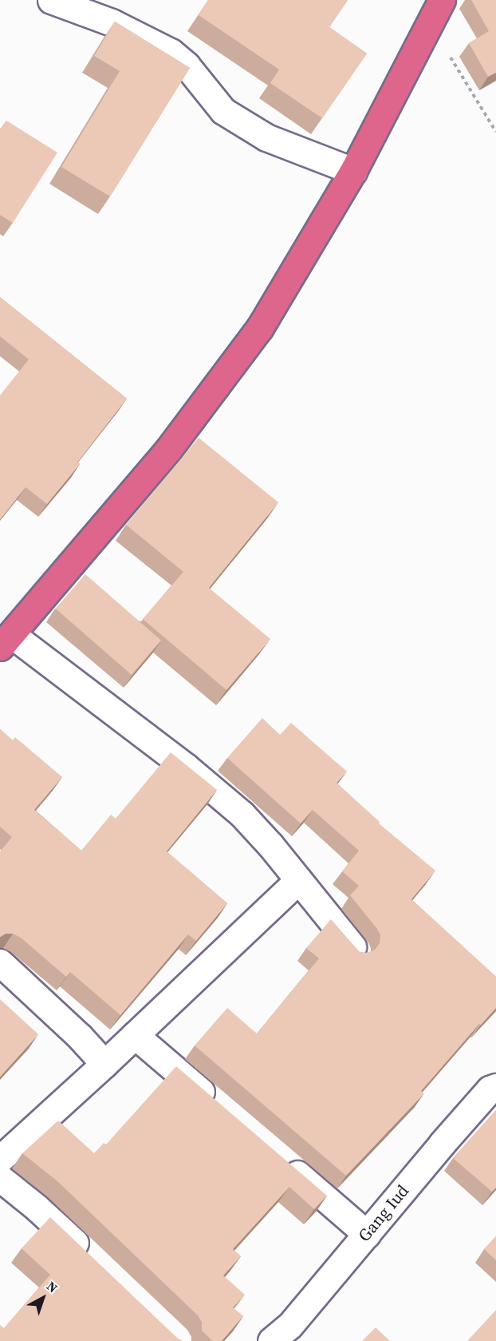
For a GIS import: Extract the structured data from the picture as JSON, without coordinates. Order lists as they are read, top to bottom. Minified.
{"streets":{"street":["Gang Iud"]},"north":"top right"}
